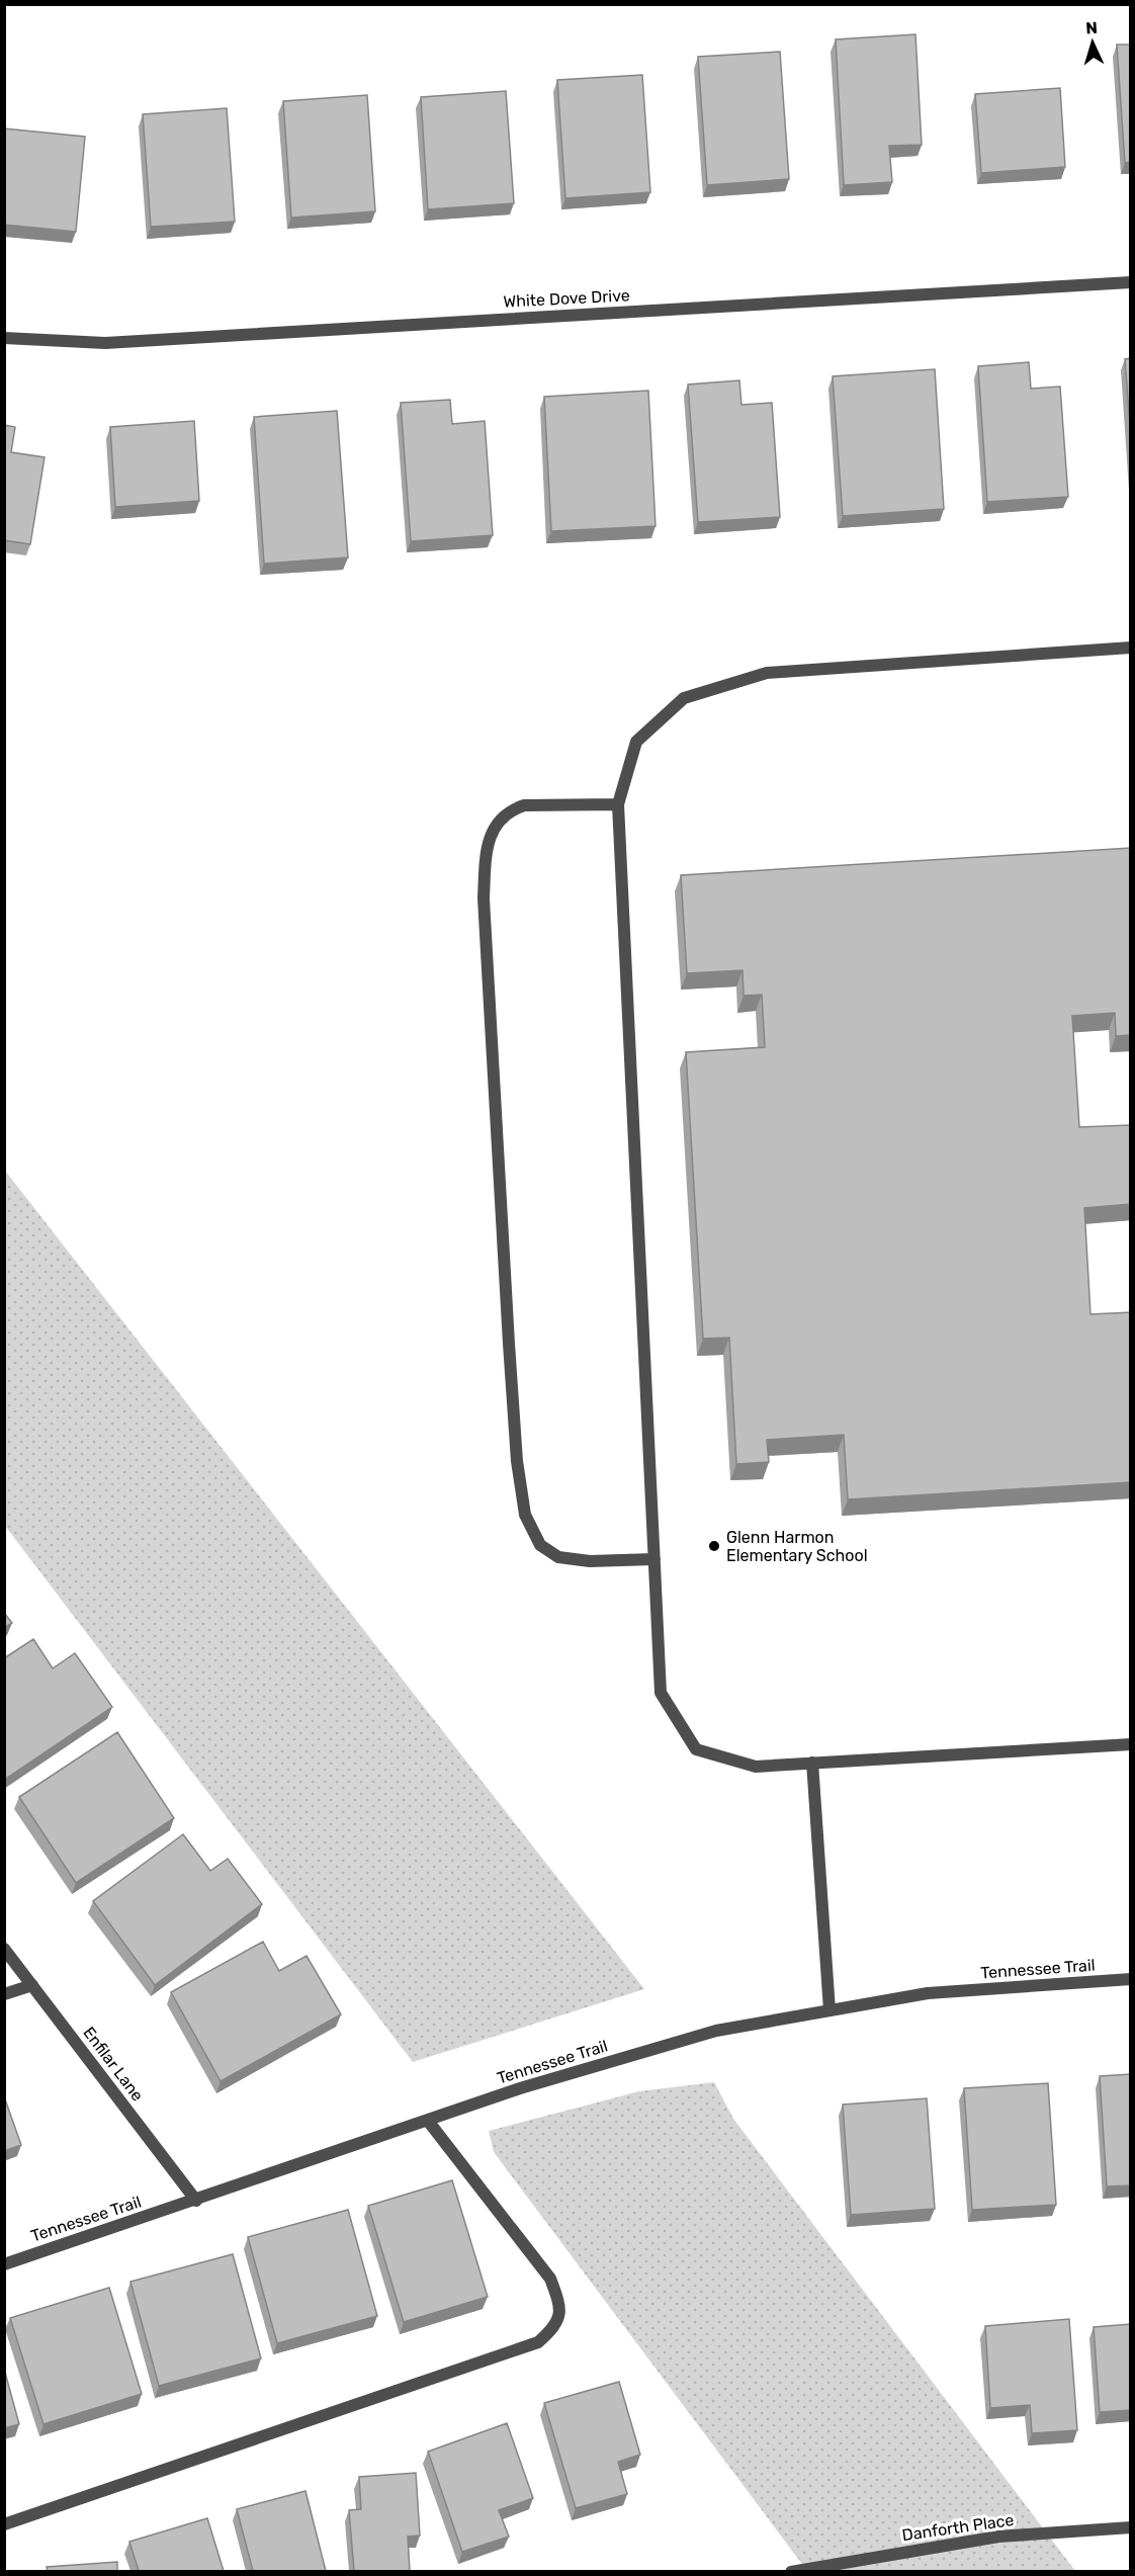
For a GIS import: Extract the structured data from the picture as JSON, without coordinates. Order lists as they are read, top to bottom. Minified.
{"streets":{"street":["White Dove Drive","Tennessee Trail","Enfilar Lane","Danforth Place"]},"crossings":[["Tennessee Trail","Enfilar Lane"]],"places":["Glenn Harmon Elementary School"],"north":"top"}
